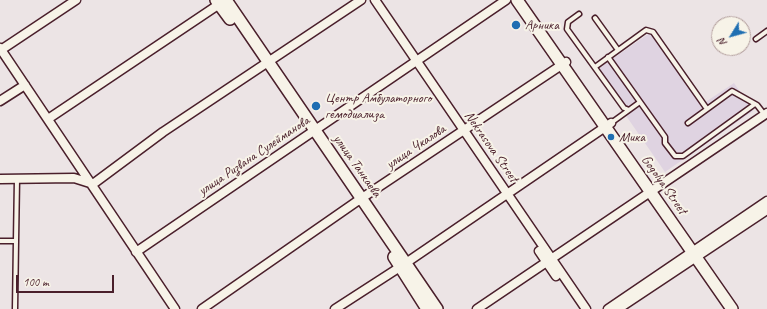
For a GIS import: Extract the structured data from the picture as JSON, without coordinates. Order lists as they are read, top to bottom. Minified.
{"streets":{"street":["улица Чкалова","Nekrasova Street","улица Ризвана Сулейманова","улица Танкаева","Gogolya Street"]},"crossings":[["улица Чкалова","Nekrasova Street"],["улица Чкалова","улица Танкаева"],["улица Чкалова","Gogolya Street"],["Nekrasova Street","улица Ризвана Сулейманова"],["улица Ризвана Сулейманова","улица Танкаева"]],"places":["Арника","Центр Амбулаторного гемодиализа","Мика"],"scale_bar":"100 m","north":"bottom left"}
